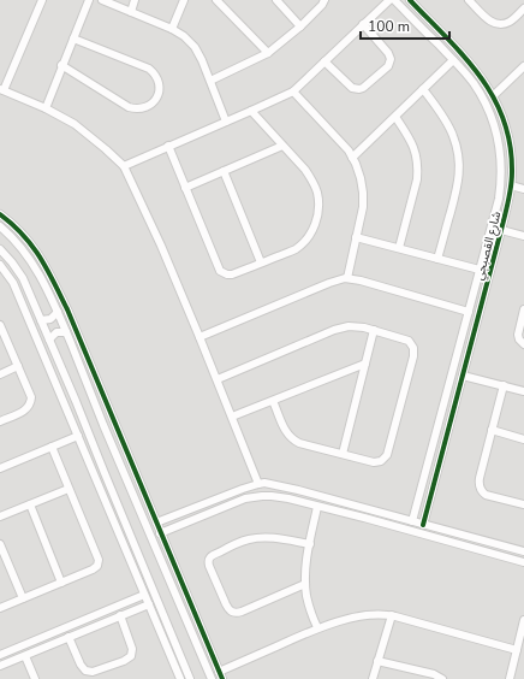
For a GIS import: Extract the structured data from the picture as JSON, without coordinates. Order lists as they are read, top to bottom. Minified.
{"streets":{"street":["شارع القصبجي"]},"scale_bar":"100 m"}
